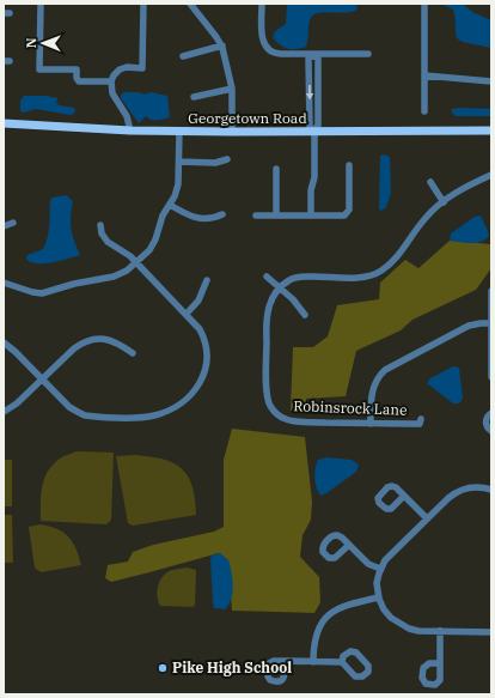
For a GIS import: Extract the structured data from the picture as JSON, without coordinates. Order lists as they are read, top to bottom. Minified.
{"streets":{"main road":["Georgetown Road"],"street":["Robinsrock Lane"]},"places":["Pike High School"],"north":"left"}
